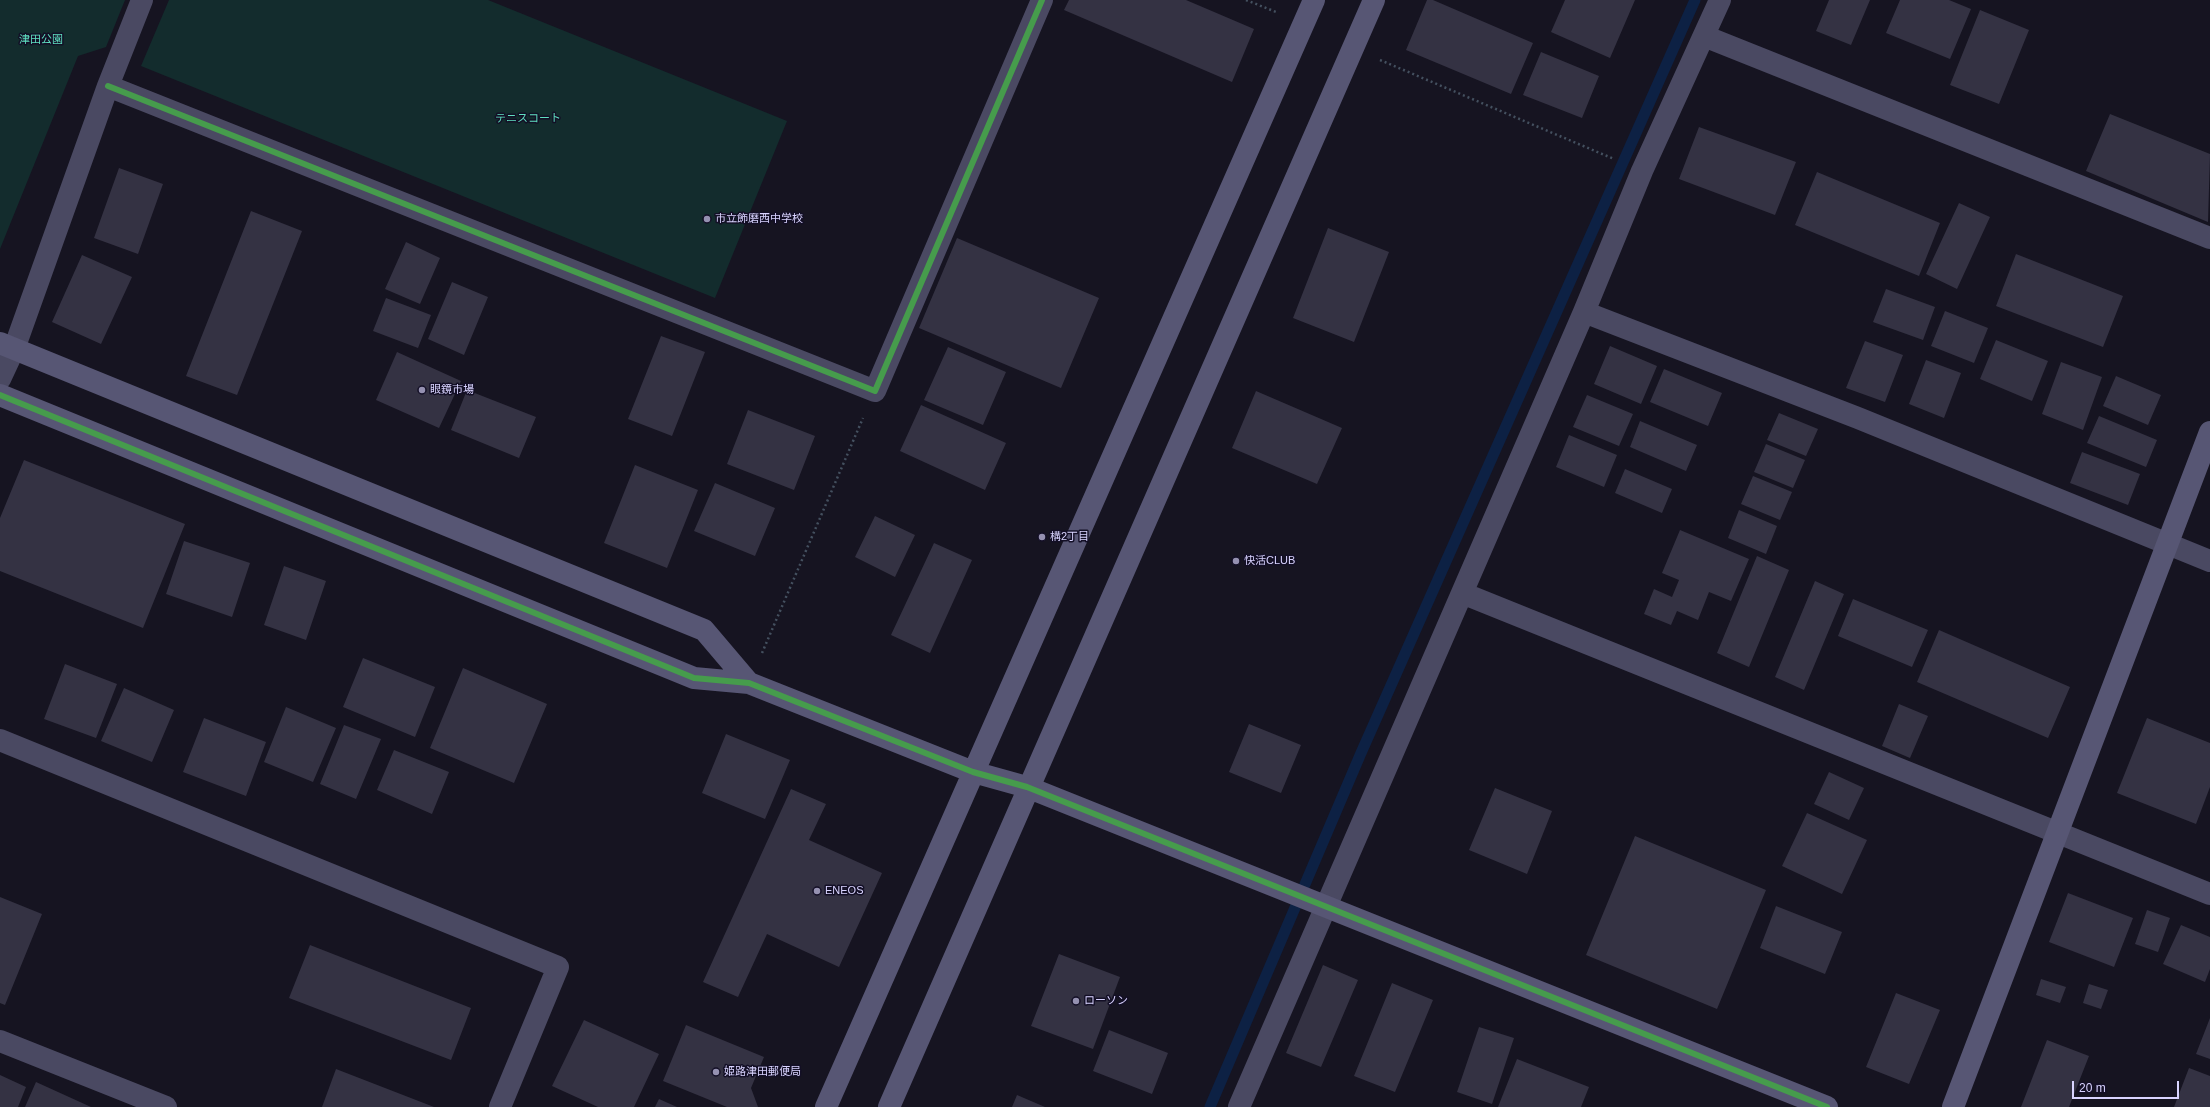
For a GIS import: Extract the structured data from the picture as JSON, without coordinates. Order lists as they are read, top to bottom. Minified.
{"parks":["津田公園","テニスコート"],"places":["市立飾磨西中学校","眼鏡市場","構2丁目","快活CLUB","ENEOS","ローソン","姫路津田郵便局"],"scale_bar":"20 m"}
